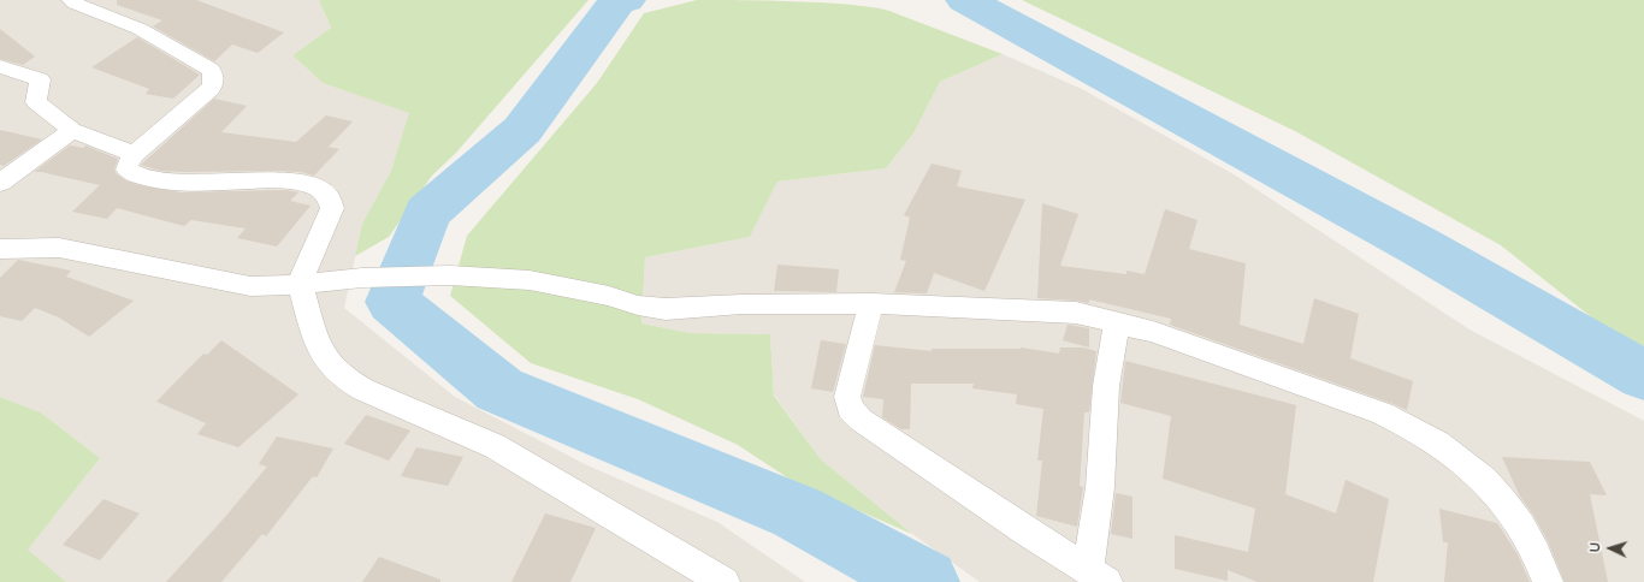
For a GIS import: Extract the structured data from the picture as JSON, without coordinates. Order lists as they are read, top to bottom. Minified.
{"north":"left"}
